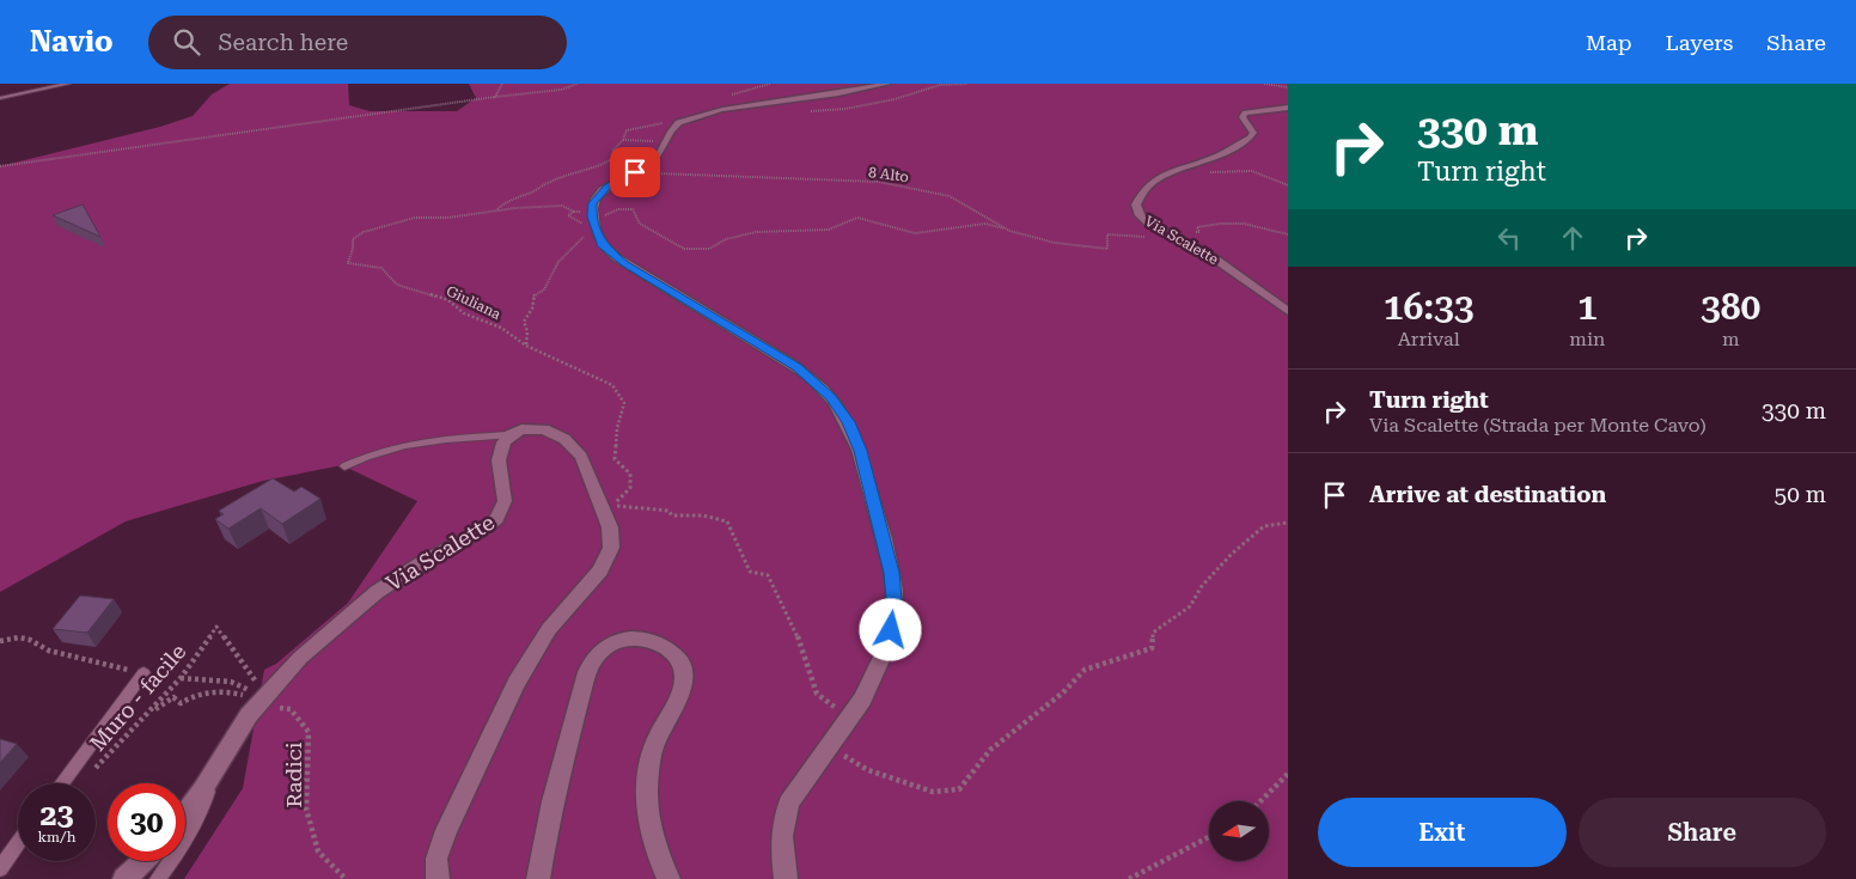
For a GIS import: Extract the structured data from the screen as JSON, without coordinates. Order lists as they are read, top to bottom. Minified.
{"streets":{"street":["Via Scalette"],"path":["8 Alto","Giuliana","Muro - facile","Radici"]},"crossings":[["Via Scalette","Muro - facile"],["Via Scalette","Radici"]],"north":"left","page":{"header":"Navio","search":"Search here","nav":["Map","Layers","Share"],"turn":["330 m","Turn right"],"eta":["16:33","Arrival","1","min","380","m"],"list":[{"name":"Turn right","note":"Via Scalette (Strada per Monte Cavo)","value":"330 m"},{"name":"Arrive at destination","value":"50 m"}],"speed":"23 km/h","limit":"30","buttons":["Exit","Share"]}}
